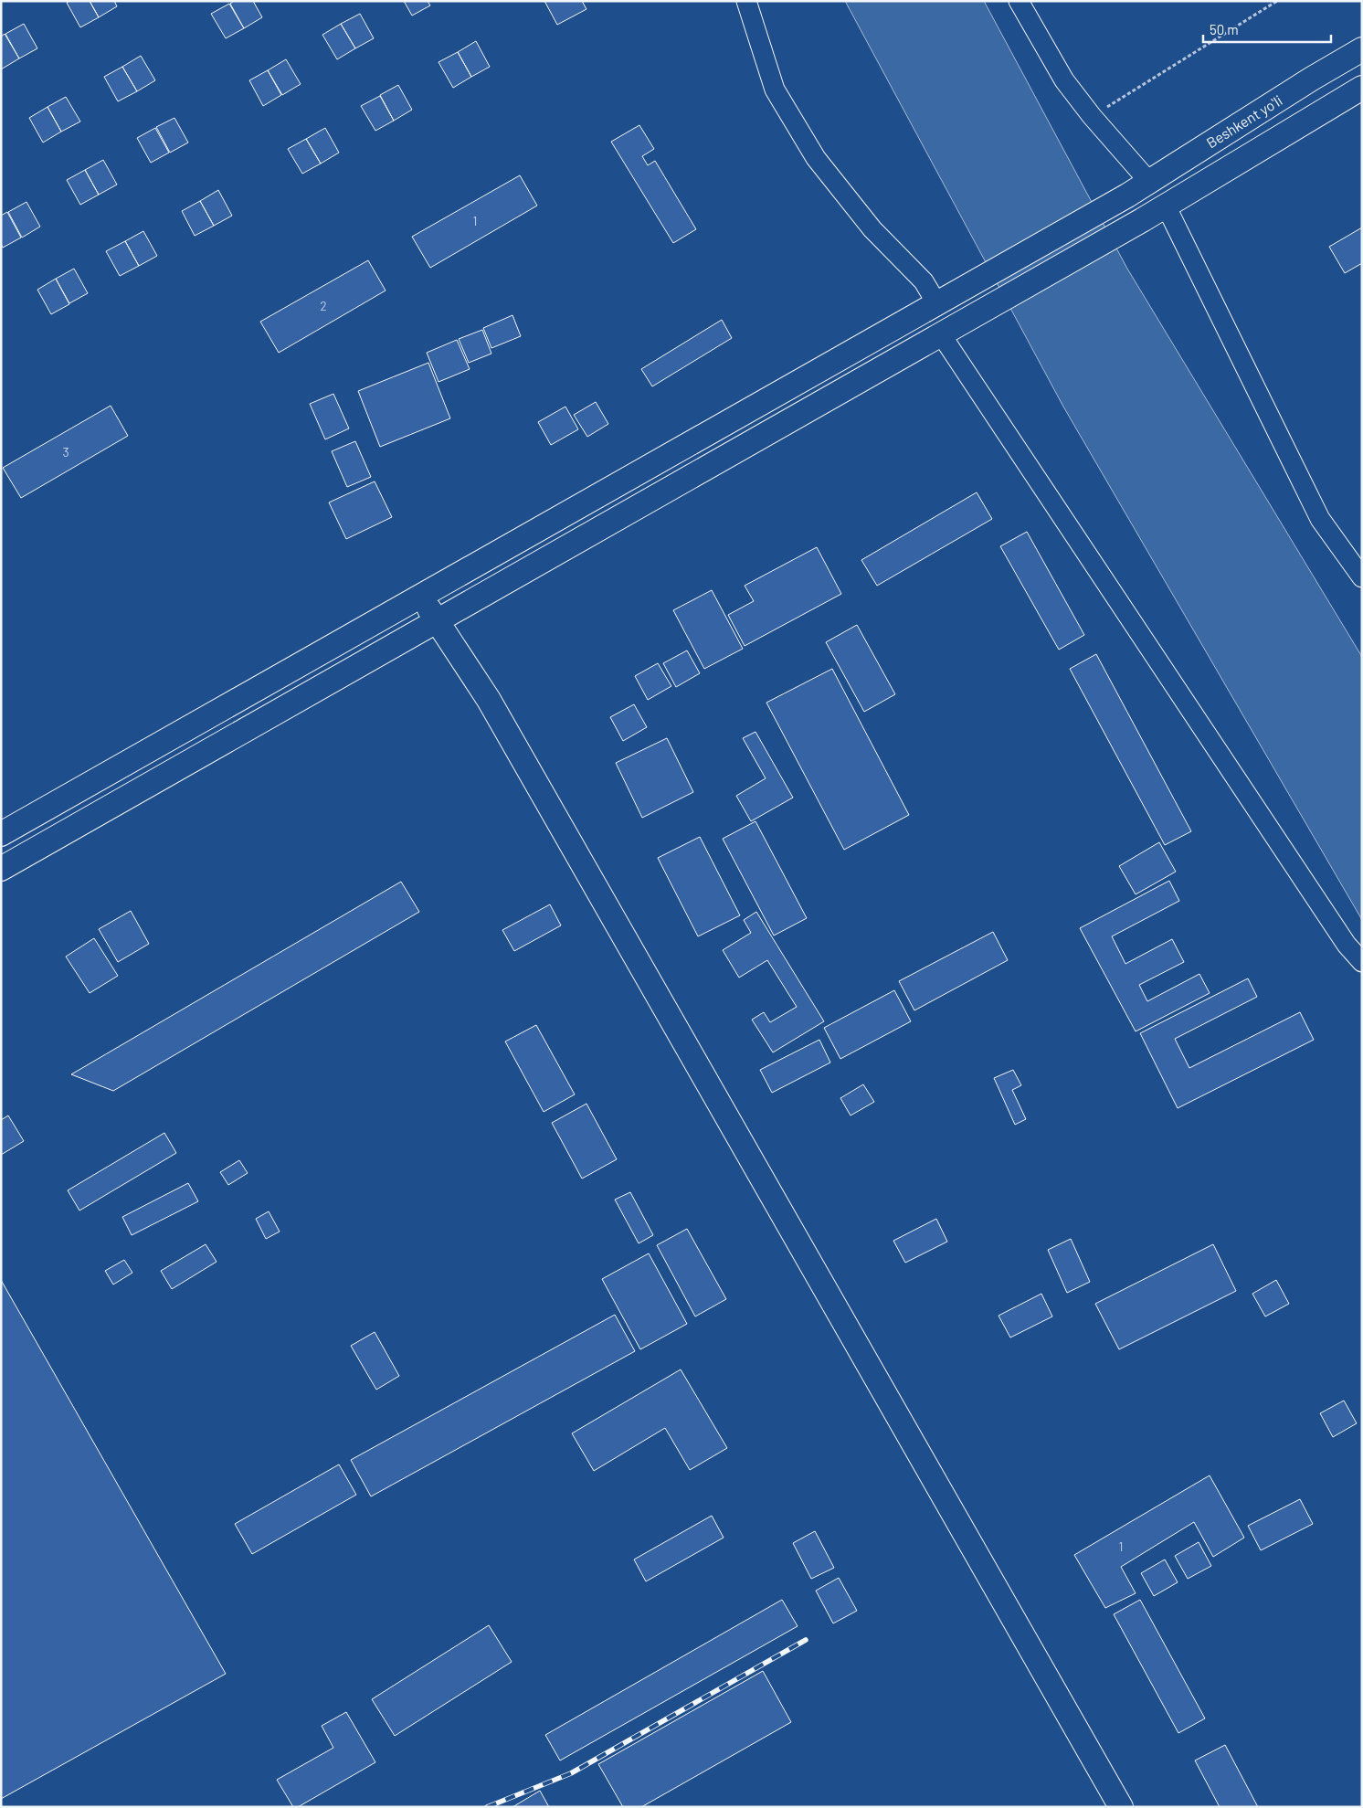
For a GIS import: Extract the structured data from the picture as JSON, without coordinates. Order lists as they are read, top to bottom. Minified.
{"streets":{"main road":["Beshkent yoʻli"]},"house_numbers":["1","2","3","1"],"scale_bar":"50 m"}
